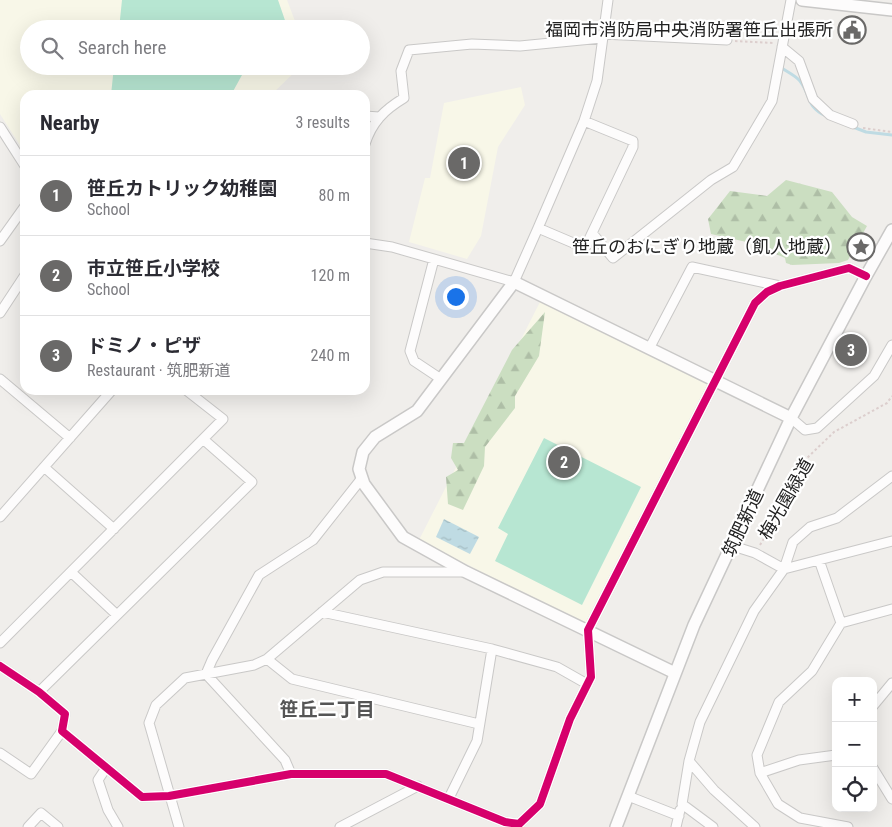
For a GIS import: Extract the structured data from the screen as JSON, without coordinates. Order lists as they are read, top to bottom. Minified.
{"streets":{"street":["筑肥新道"],"path":["梅光園緑道"]},"districts":["笹丘二丁目"],"places":{"public building":["福岡市消防局中央消防署笹丘出張所"],"place":["笹丘のおにぎり地蔵（飢人地蔵）"]},"page":{"search":"Search here","heading":["Nearby","3 results"],"pins":["1","3","2"],"list":[{"mark":"1","name":"笹丘カトリック幼稚園","note":"School","value":"80 m"},{"mark":"2","name":"市立笹丘小学校","note":"School","value":"120 m"},{"mark":"3","name":"ドミノ・ピザ","note":"Restaurant · 筑肥新道","value":"240 m"}],"map_buttons":["+","−"]}}
